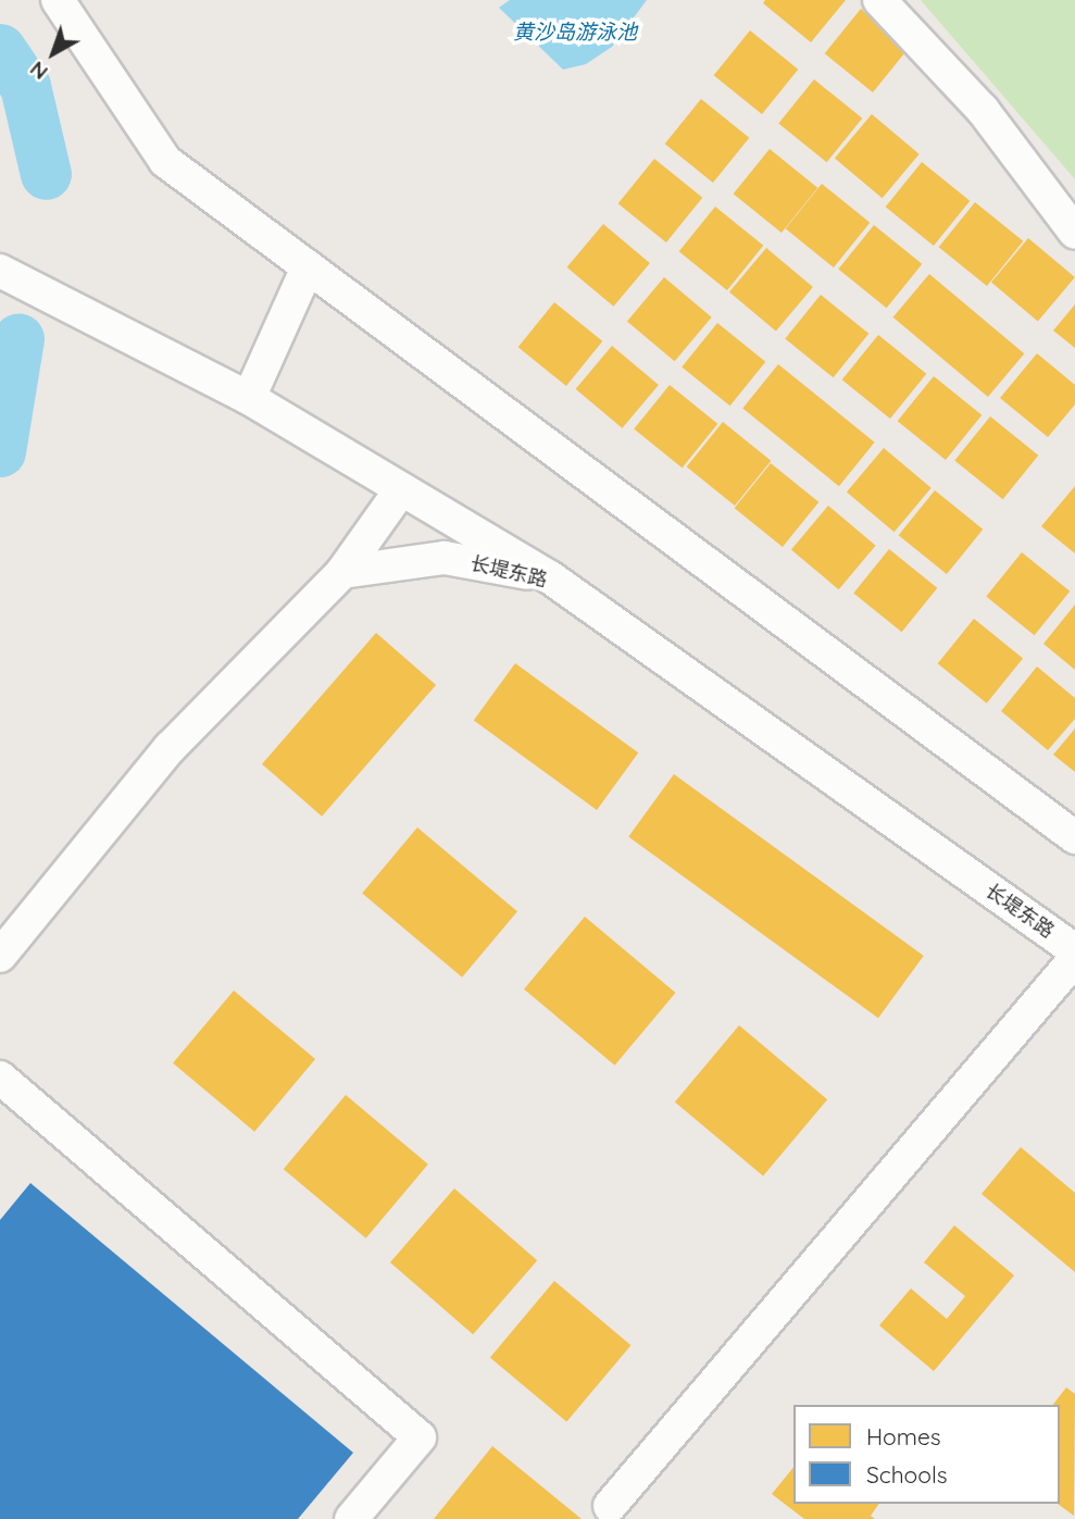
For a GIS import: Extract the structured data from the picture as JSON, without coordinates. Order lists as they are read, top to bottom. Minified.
{"streets":{"street":["长堤东路"]},"water":["黄沙岛游泳池"],"legend":["Homes","Schools"],"north":"bottom left"}
